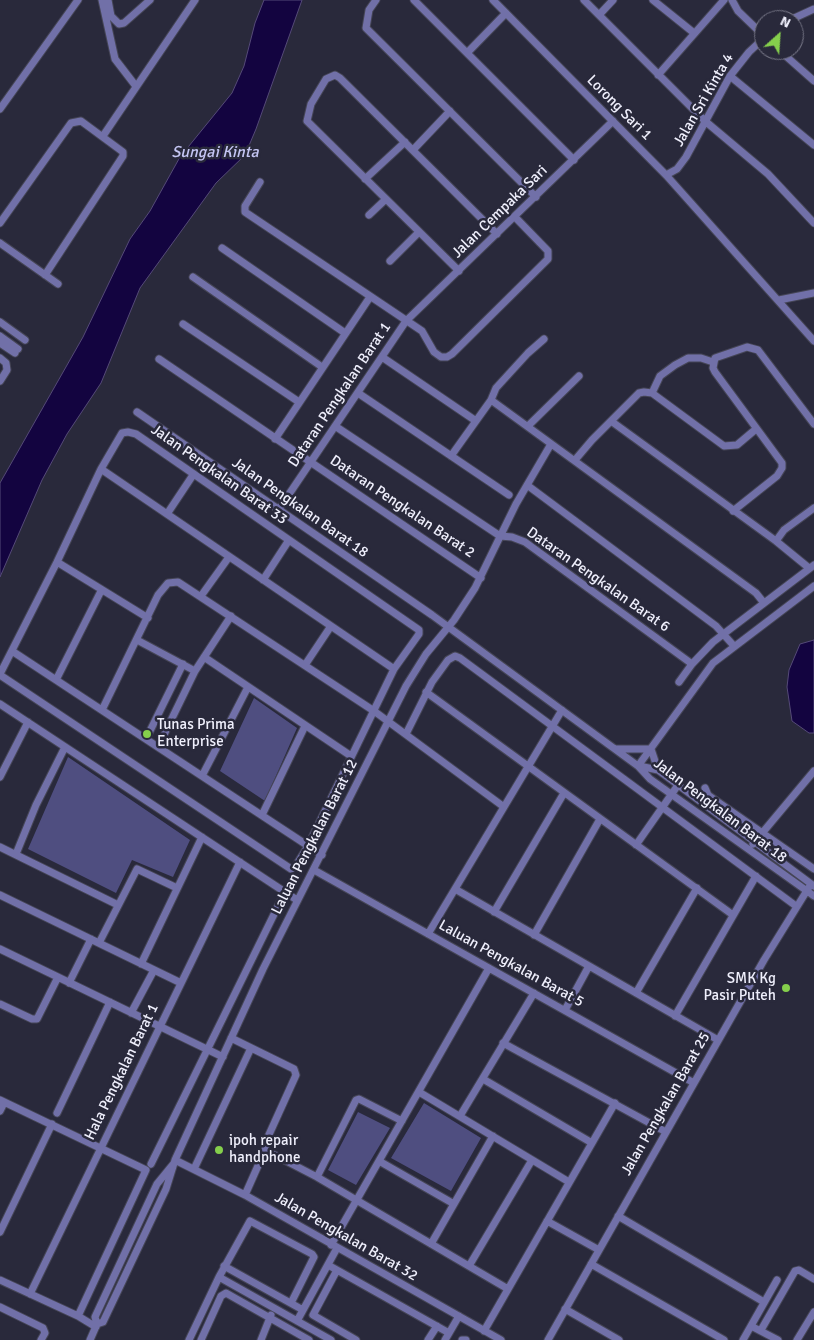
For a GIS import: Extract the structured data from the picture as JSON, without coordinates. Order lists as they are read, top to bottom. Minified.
{"streets":{"street":["Jalan Sri Kinta 4","Lorong Sari 1","Jalan Cempaka Sari","Dataran Pengkalan Barat 1","Jalan Pengkalan Barat 33","Dataran Pengkalan Barat 2","Jalan Pengkalan Barat 18","Dataran Pengkalan Barat 6","Laluan Pengkalan Barat 12","Laluan Pengkalan Barat 5","Hala Pengkalan Barat 1","Jalan Pengkalan Barat 25","Jalan Pengkalan Barat 32"]},"crossings":[["Jalan Sri Kinta 4","Lorong Sari 1"],["Lorong Sari 1","Jalan Cempaka Sari"],["Jalan Cempaka Sari","Dataran Pengkalan Barat 1"],["Dataran Pengkalan Barat 1","Dataran Pengkalan Barat 2"],["Dataran Pengkalan Barat 1","Jalan Pengkalan Barat 18"],["Dataran Pengkalan Barat 1","Dataran Pengkalan Barat 6"],["Dataran Pengkalan Barat 2","Laluan Pengkalan Barat 12"],["Jalan Pengkalan Barat 18","Laluan Pengkalan Barat 12"],["Jalan Pengkalan Barat 18","Jalan Pengkalan Barat 25"],["Dataran Pengkalan Barat 6","Laluan Pengkalan Barat 12"],["Laluan Pengkalan Barat 12","Laluan Pengkalan Barat 5"],["Laluan Pengkalan Barat 12","Jalan Pengkalan Barat 32"],["Laluan Pengkalan Barat 5","Jalan Pengkalan Barat 25"]],"water":["Sungai Kinta"],"places":["Tunas Prima Enterprise","SMK Kg Pasir Puteh","ipoh repair handphone"],"north":"top right"}
